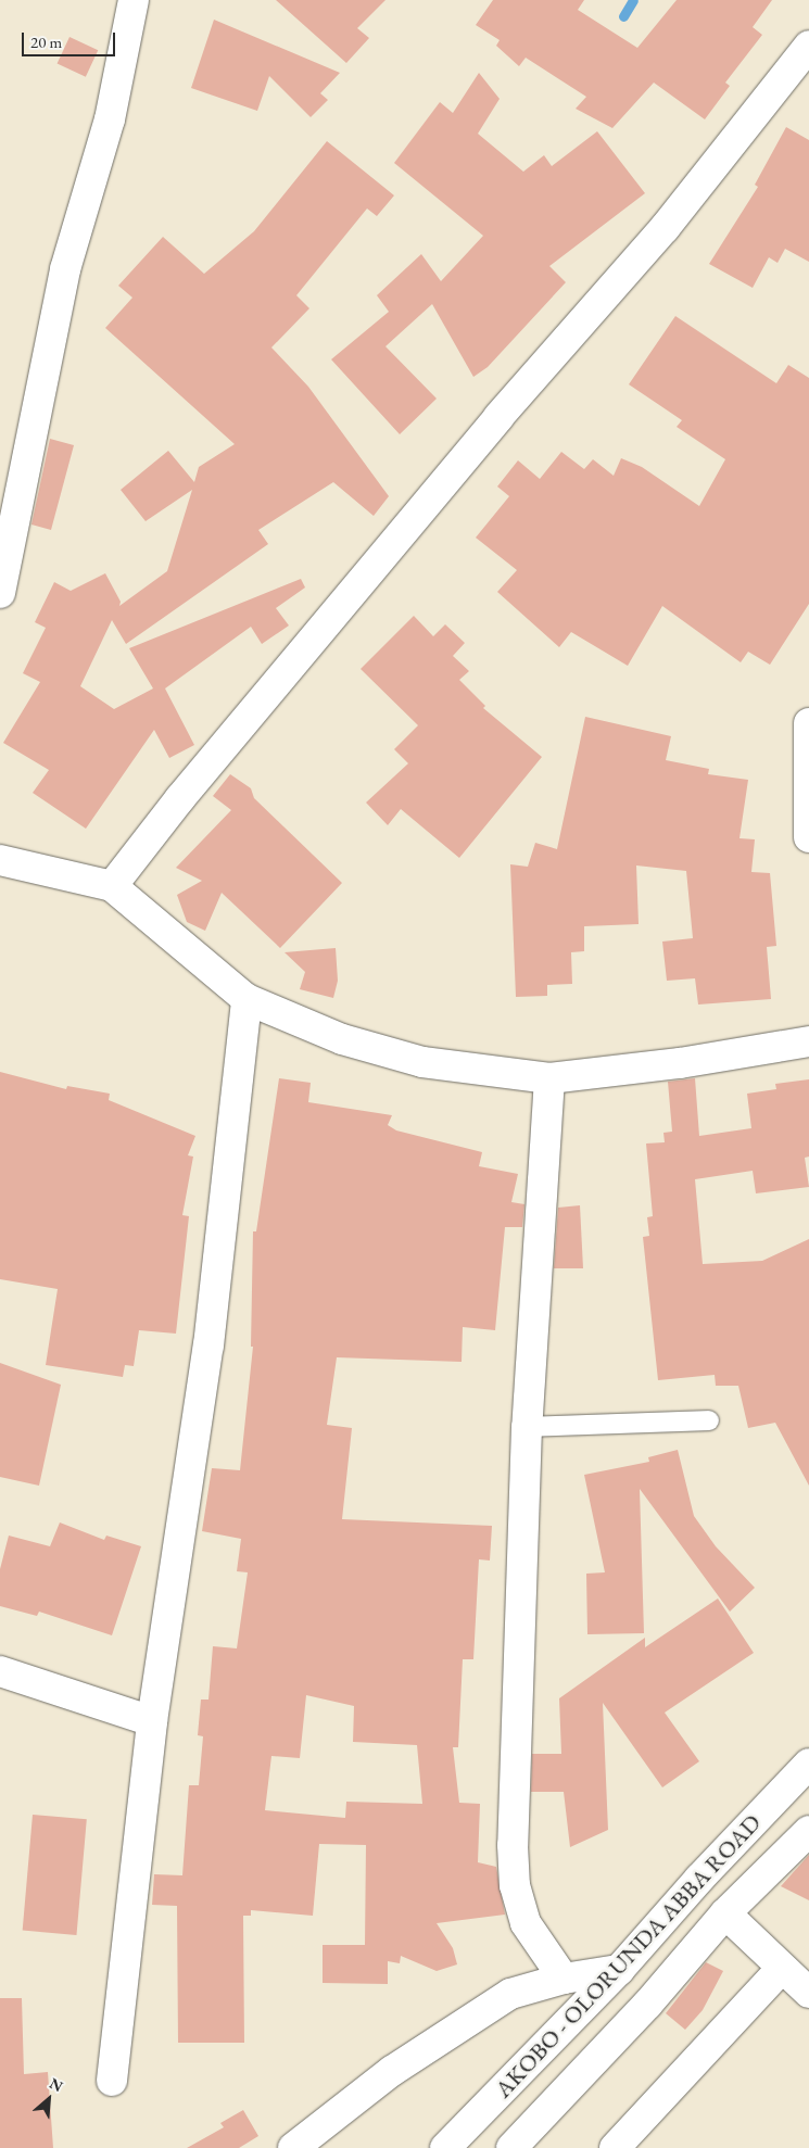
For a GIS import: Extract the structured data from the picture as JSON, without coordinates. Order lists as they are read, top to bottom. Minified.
{"streets":{"main road":["AKOBO - OLORUNDA ABBA ROAD"]},"scale_bar":"20 m","north":"top right"}
